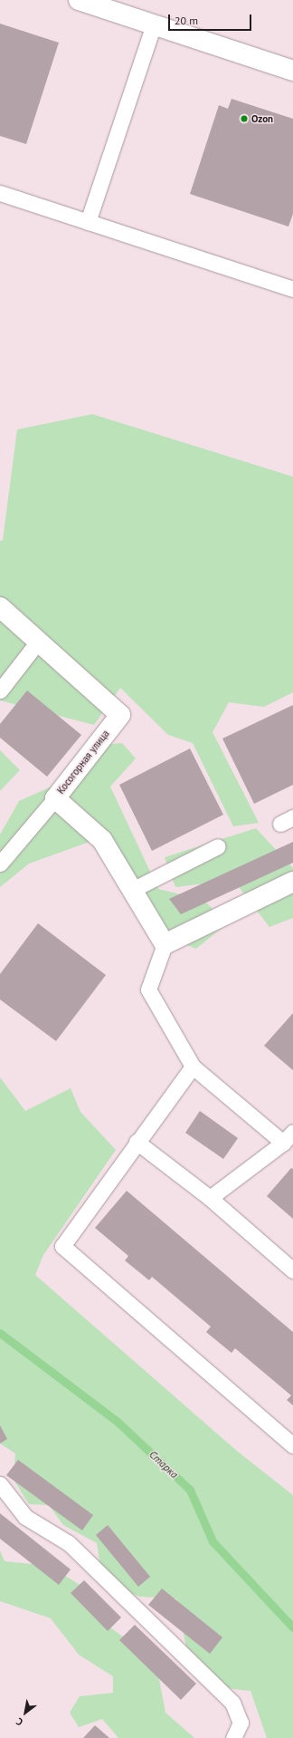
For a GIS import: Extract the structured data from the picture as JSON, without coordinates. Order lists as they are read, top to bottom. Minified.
{"streets":{"street":["Косогорная улица"]},"water":["Старка"],"places":["Ozon"],"scale_bar":"20 m","north":"bottom left"}
